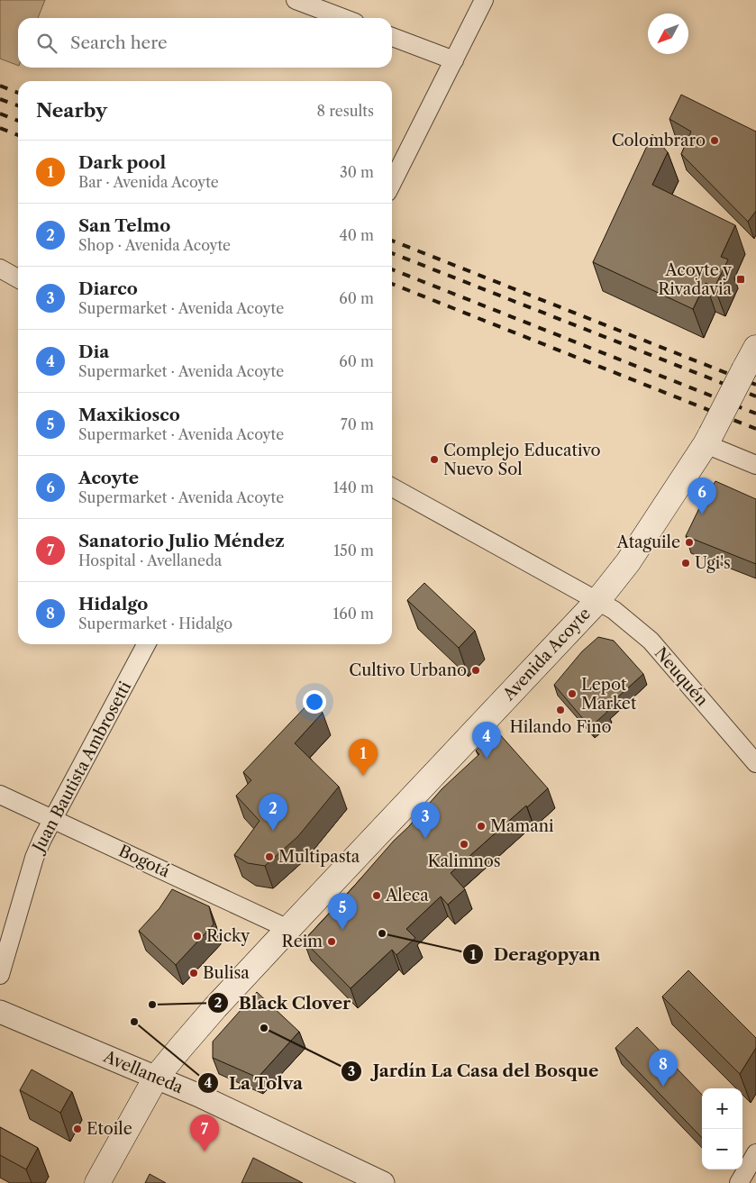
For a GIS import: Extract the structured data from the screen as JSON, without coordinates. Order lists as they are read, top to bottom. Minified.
{"streets":{"main road":["Avenida Acoyte"],"street":["Neuquén","Juan Bautista Ambrosetti","Bogotá","Avellaneda"]},"crossings":[["Avenida Acoyte","Neuquén"],["Avenida Acoyte","Bogotá"],["Avenida Acoyte","Avellaneda"],["Juan Bautista Ambrosetti","Bogotá"]],"places":{"other":["Colombraro","Complejo Educativo Nuevo Sol","Ataguile","Ugi's","Cultivo Urbano","Lepot Market","Hilando Fino","Mamani","Kalimnos","Multipasta","Aleca","Deragopyan","Ricky","Reim","Bulisa","Black Clover","La Tolva","Jardín La Casa del Bosque","Etoile"],"transit":["Acoyte y Rivadavia"]},"north":"bottom left","page":{"search":"Search here","heading":["Nearby","8 results"],"list":[{"mark":"1","name":"Dark pool","note":"Bar · Avenida Acoyte","value":"30 m"},{"mark":"2","name":"San Telmo","note":"Shop · Avenida Acoyte","value":"40 m"},{"mark":"3","name":"Diarco","note":"Supermarket · Avenida Acoyte","value":"60 m"},{"mark":"4","name":"Dia","note":"Supermarket · Avenida Acoyte","value":"60 m"},{"mark":"5","name":"Maxikiosco","note":"Supermarket · Avenida Acoyte","value":"70 m"},{"mark":"6","name":"Acoyte","note":"Supermarket · Avenida Acoyte","value":"140 m"},{"mark":"7","name":"Sanatorio Julio Méndez","note":"Hospital · Avellaneda","value":"150 m"},{"mark":"8","name":"Hidalgo","note":"Supermarket · Hidalgo","value":"160 m"}],"pins":["6","4","1","2","3","5","8","7"],"map_buttons":["+","−"]}}
